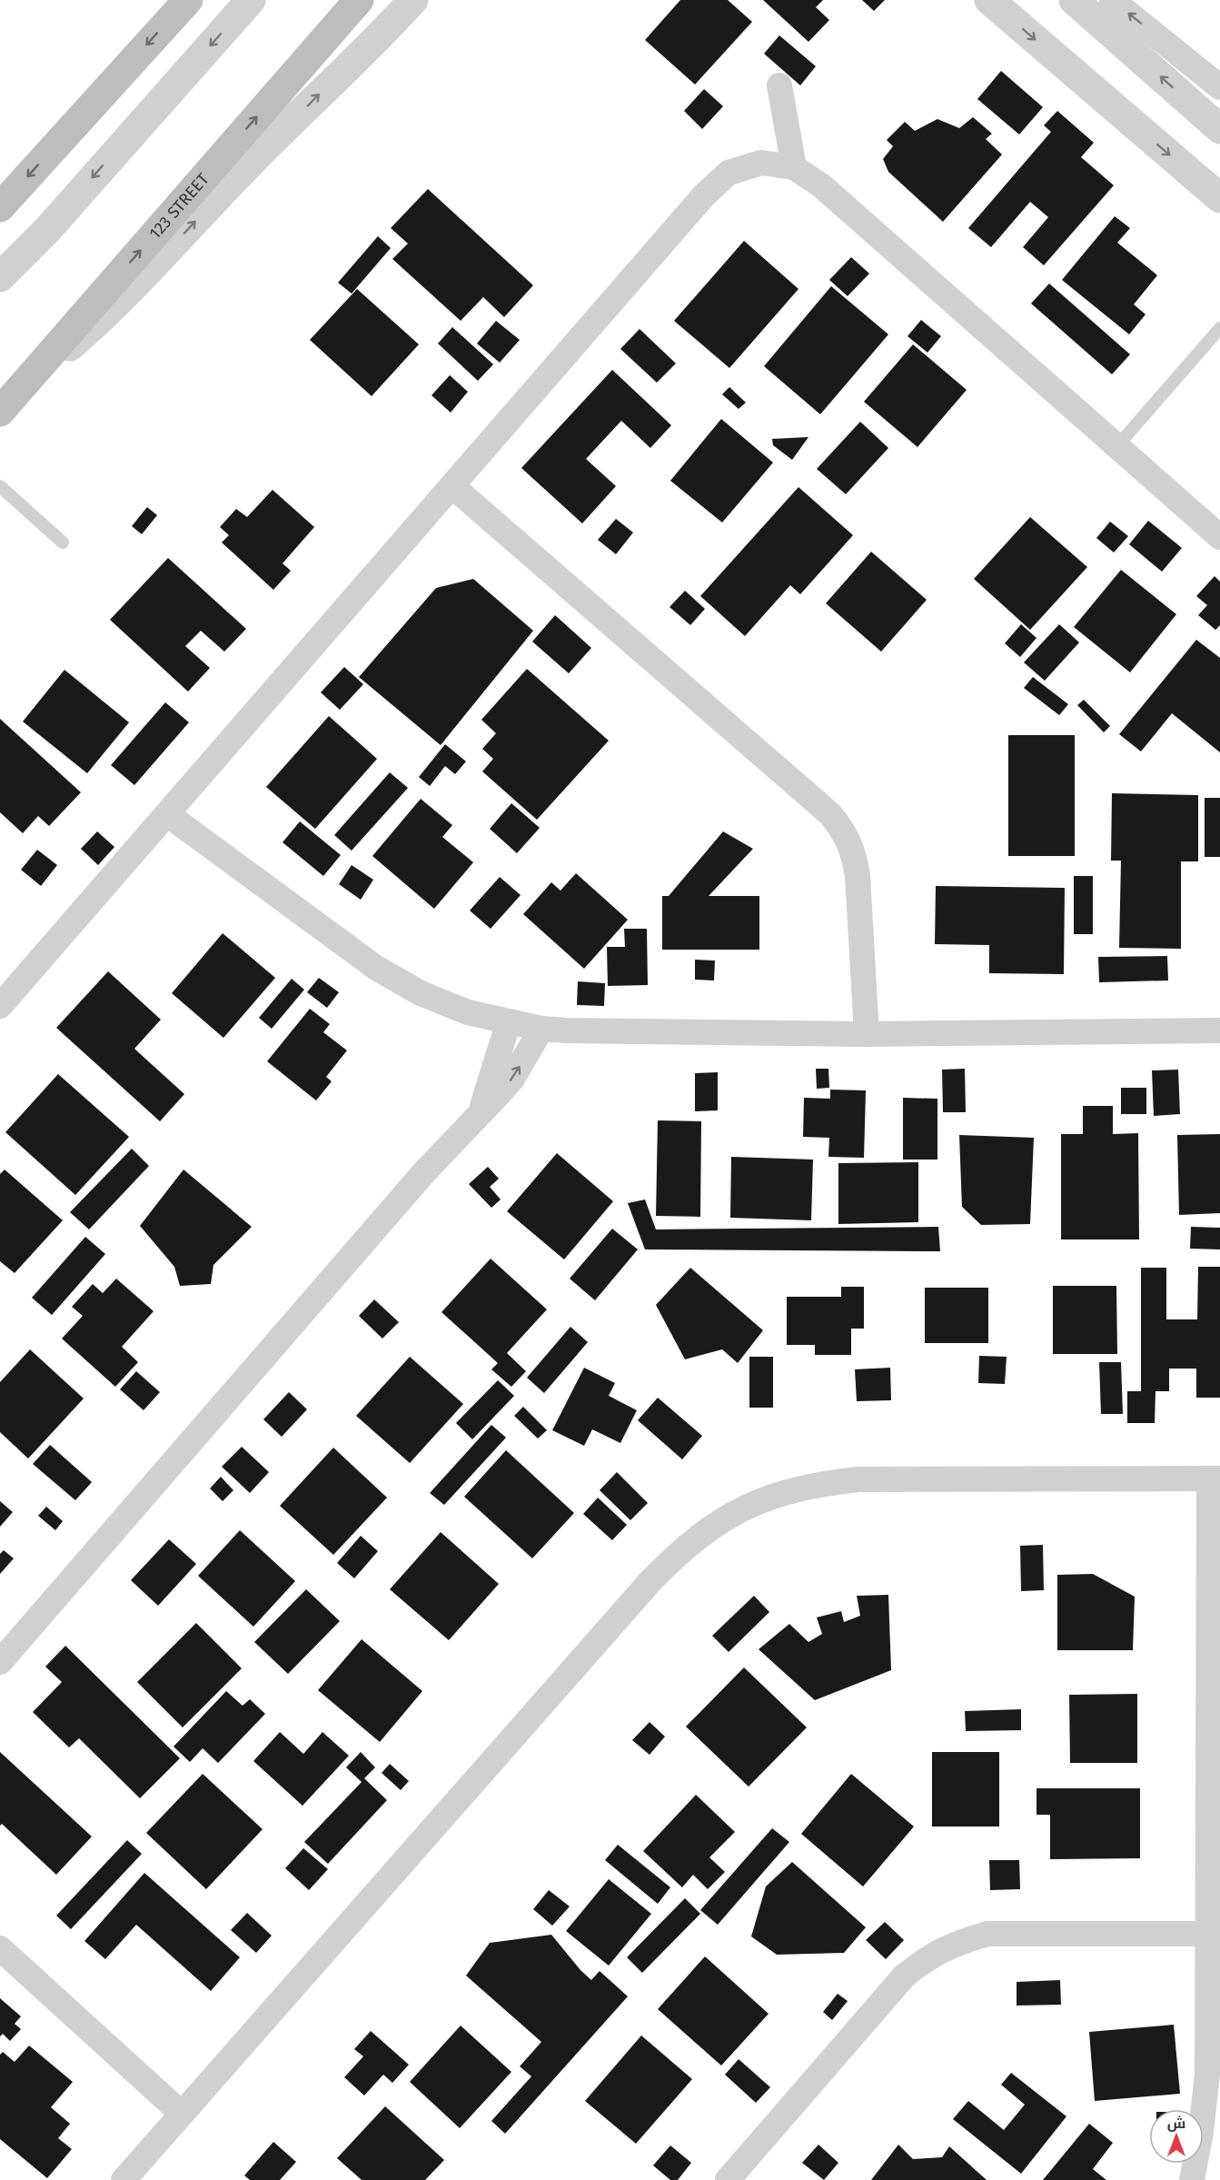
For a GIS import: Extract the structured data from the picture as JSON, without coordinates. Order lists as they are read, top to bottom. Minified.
{"streets":{"main road":["123 STREET"]},"north":"top"}
